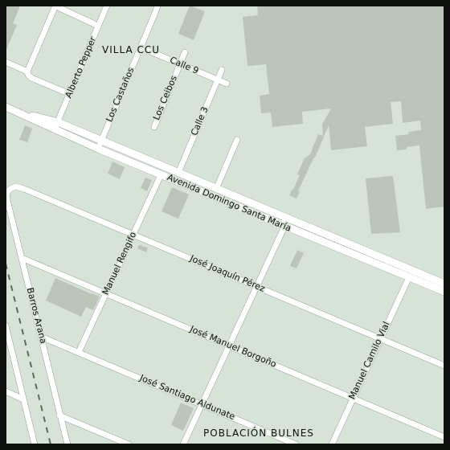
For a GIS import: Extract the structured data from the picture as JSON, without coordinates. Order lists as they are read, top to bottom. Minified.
{"streets":{"main road":["Avenida Domingo Santa María"],"street":["Calle 9","Alberto Pepper","Los Castaños","Los Ceibos","Calle 3","Manuel Rengifo","José Joaquín Pérez","Barros Arana","José Manuel Borgoño","Manuel Camilo Vial","José Santiago Aldunate"]},"crossings":[["Calle 9","Los Castaños"],["Calle 9","Los Ceibos"],["Calle 9","Calle 3"],["Alberto Pepper","Avenida Domingo Santa María"],["Los Castaños","Avenida Domingo Santa María"],["Calle 3","Avenida Domingo Santa María"],["Avenida Domingo Santa María","Manuel Rengifo"],["Avenida Domingo Santa María","Manuel Camilo Vial"],["Manuel Rengifo","José Joaquín Pérez"],["Manuel Rengifo","José Manuel Borgoño"],["Manuel Rengifo","José Santiago Aldunate"],["José Joaquín Pérez","Barros Arana"],["José Joaquín Pérez","Manuel Camilo Vial"],["Barros Arana","José Manuel Borgoño"],["Barros Arana","José Santiago Aldunate"],["José Manuel Borgoño","Manuel Camilo Vial"]],"districts":["VILLA CCU","POBLACIÓN BULNES"]}
